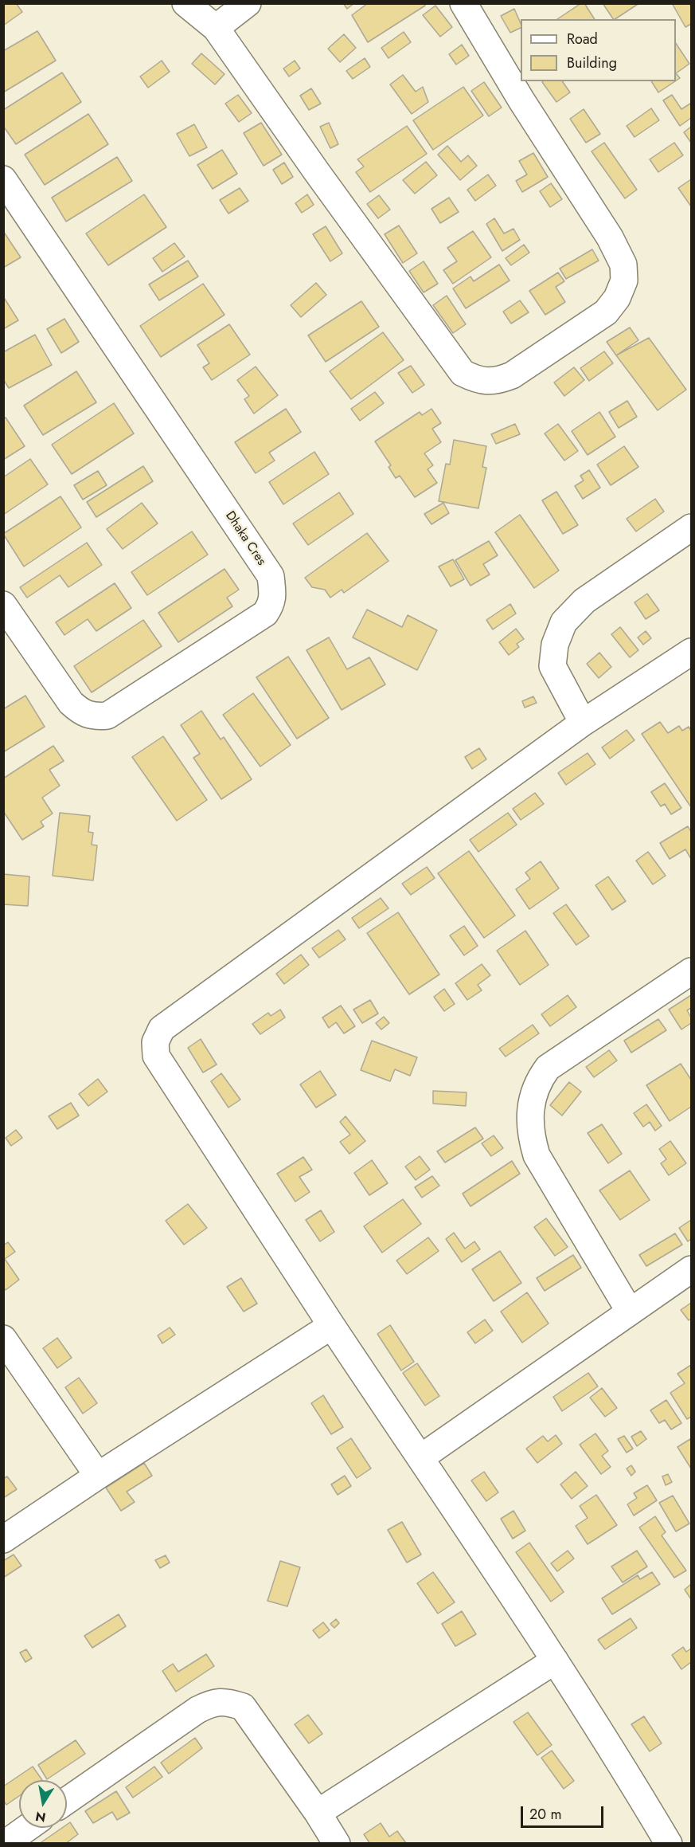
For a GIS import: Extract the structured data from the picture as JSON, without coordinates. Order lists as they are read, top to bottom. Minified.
{"streets":{"street":["Dhaka Cres"]},"legend":["Road","Building"],"scale_bar":"20 m","north":"bottom"}
